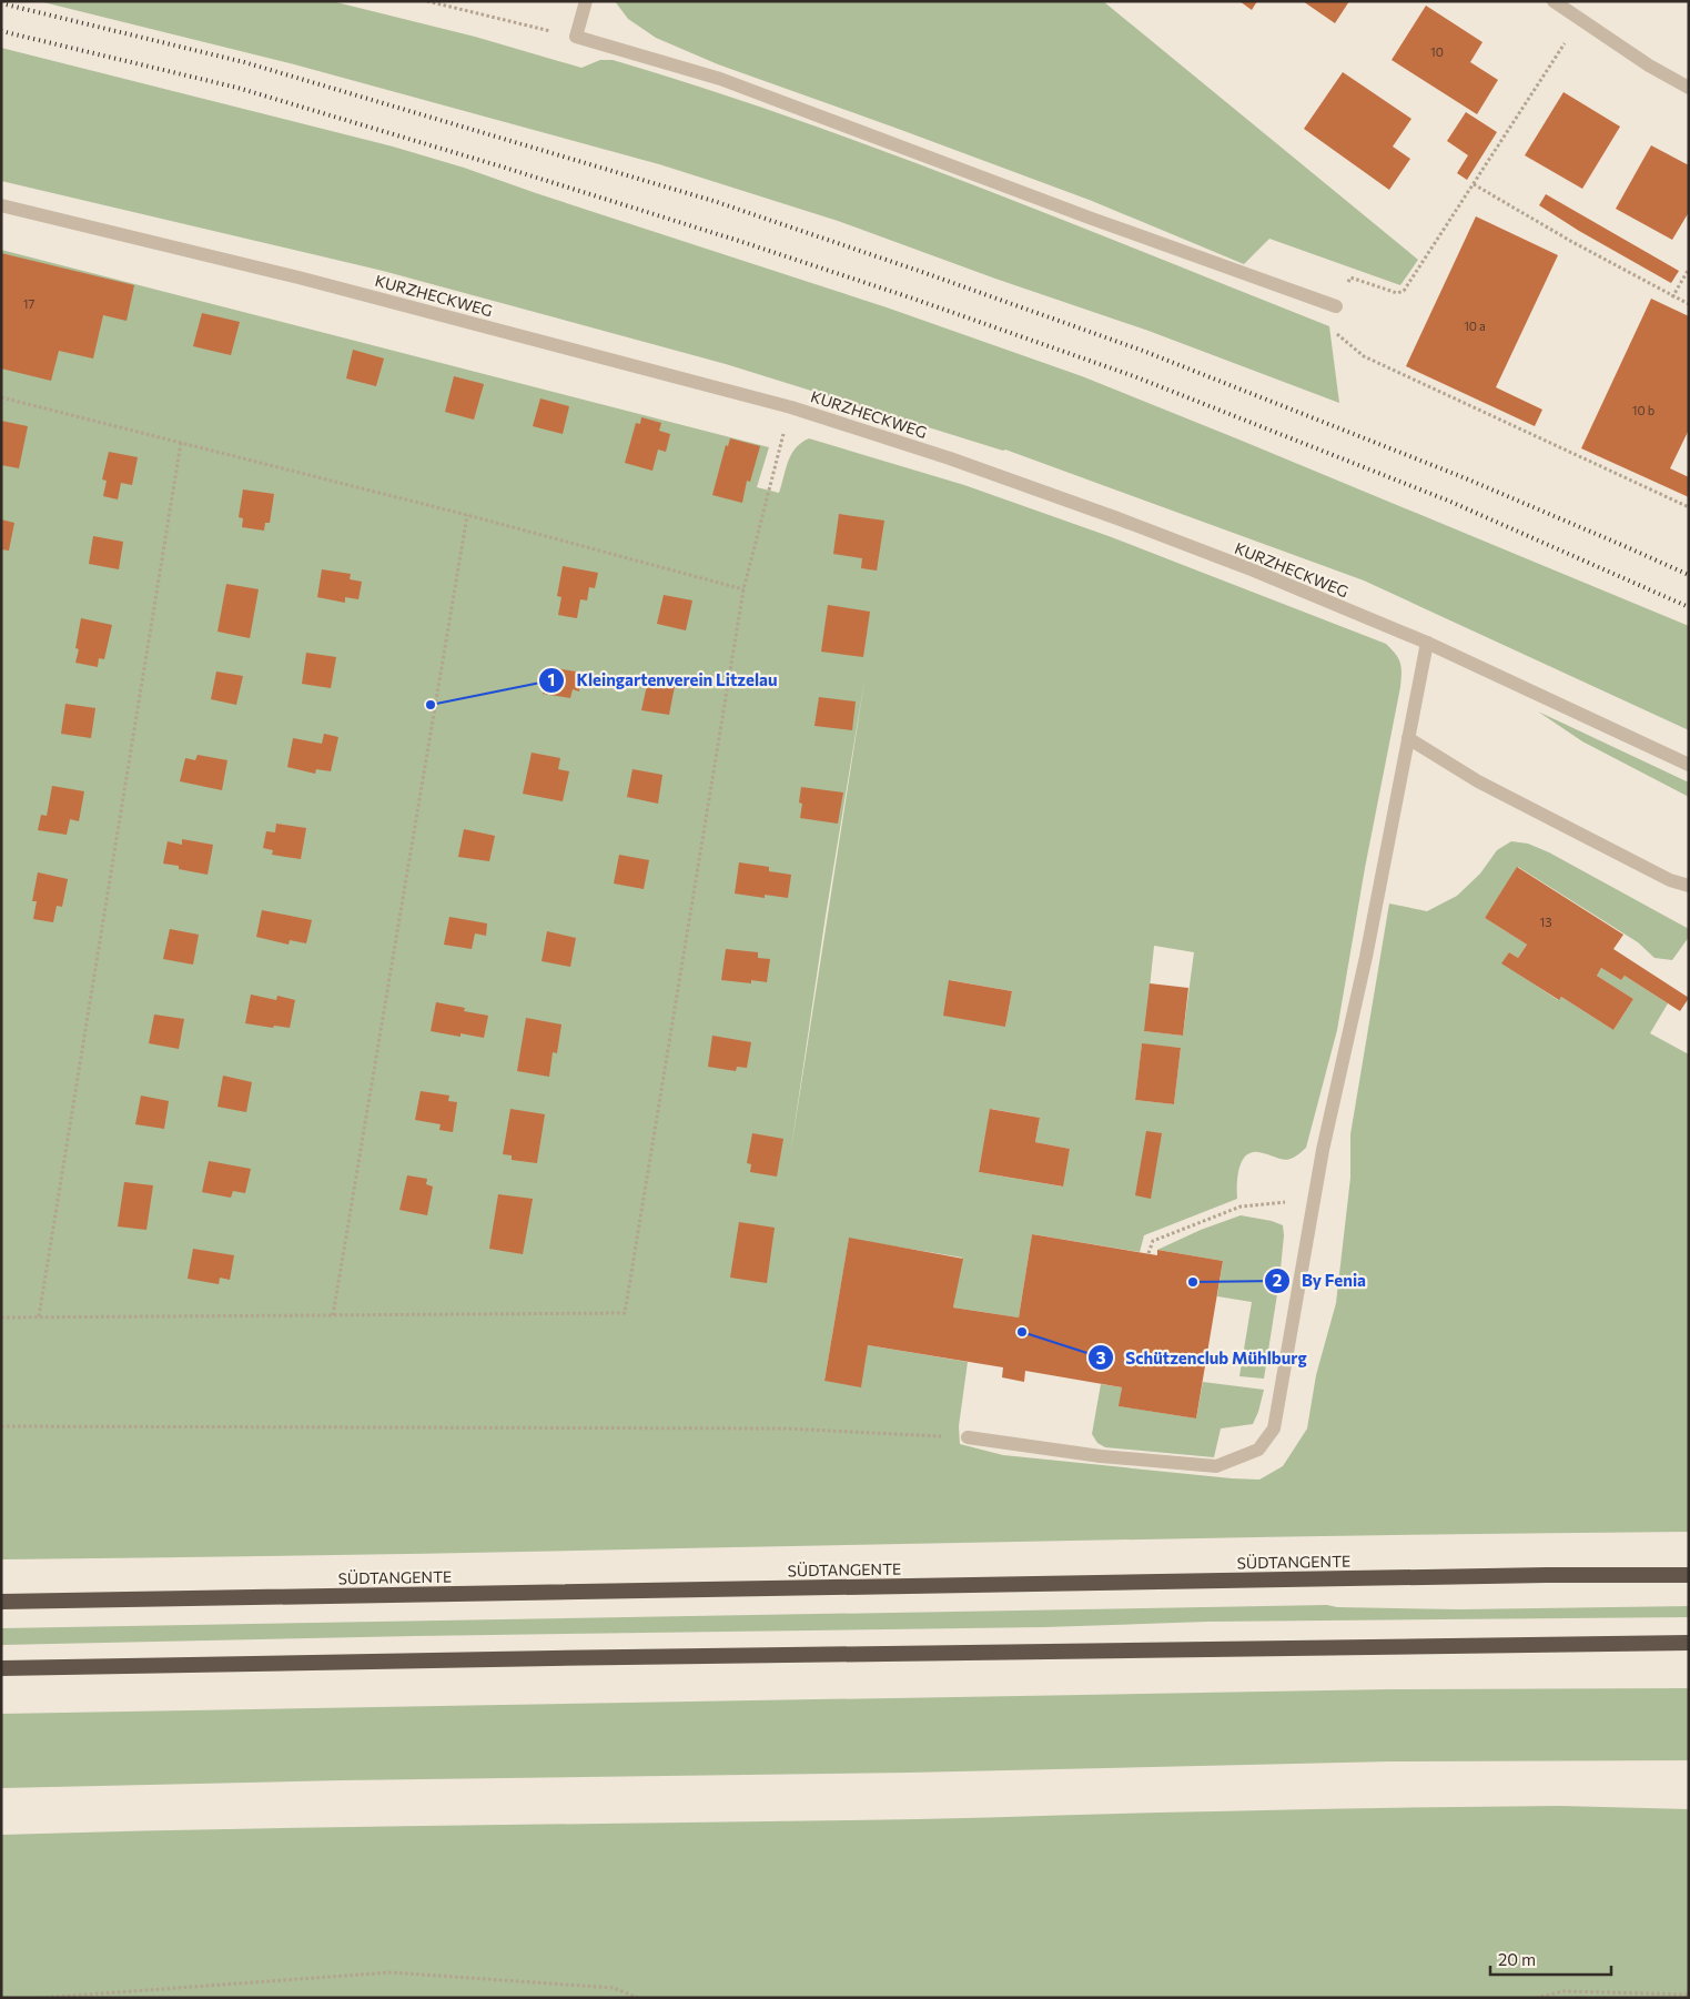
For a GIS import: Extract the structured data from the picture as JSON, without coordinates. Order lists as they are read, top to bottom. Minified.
{"streets":{"highway":["SÜDTANGENTE"],"street":["KURZHECKWEG"]},"places":["Kleingartenverein Litzelau","By Fenia","Schützenclub Mühlburg"],"house_numbers":["10","17","10 a","10 b","13"],"scale_bar":"20 m"}
